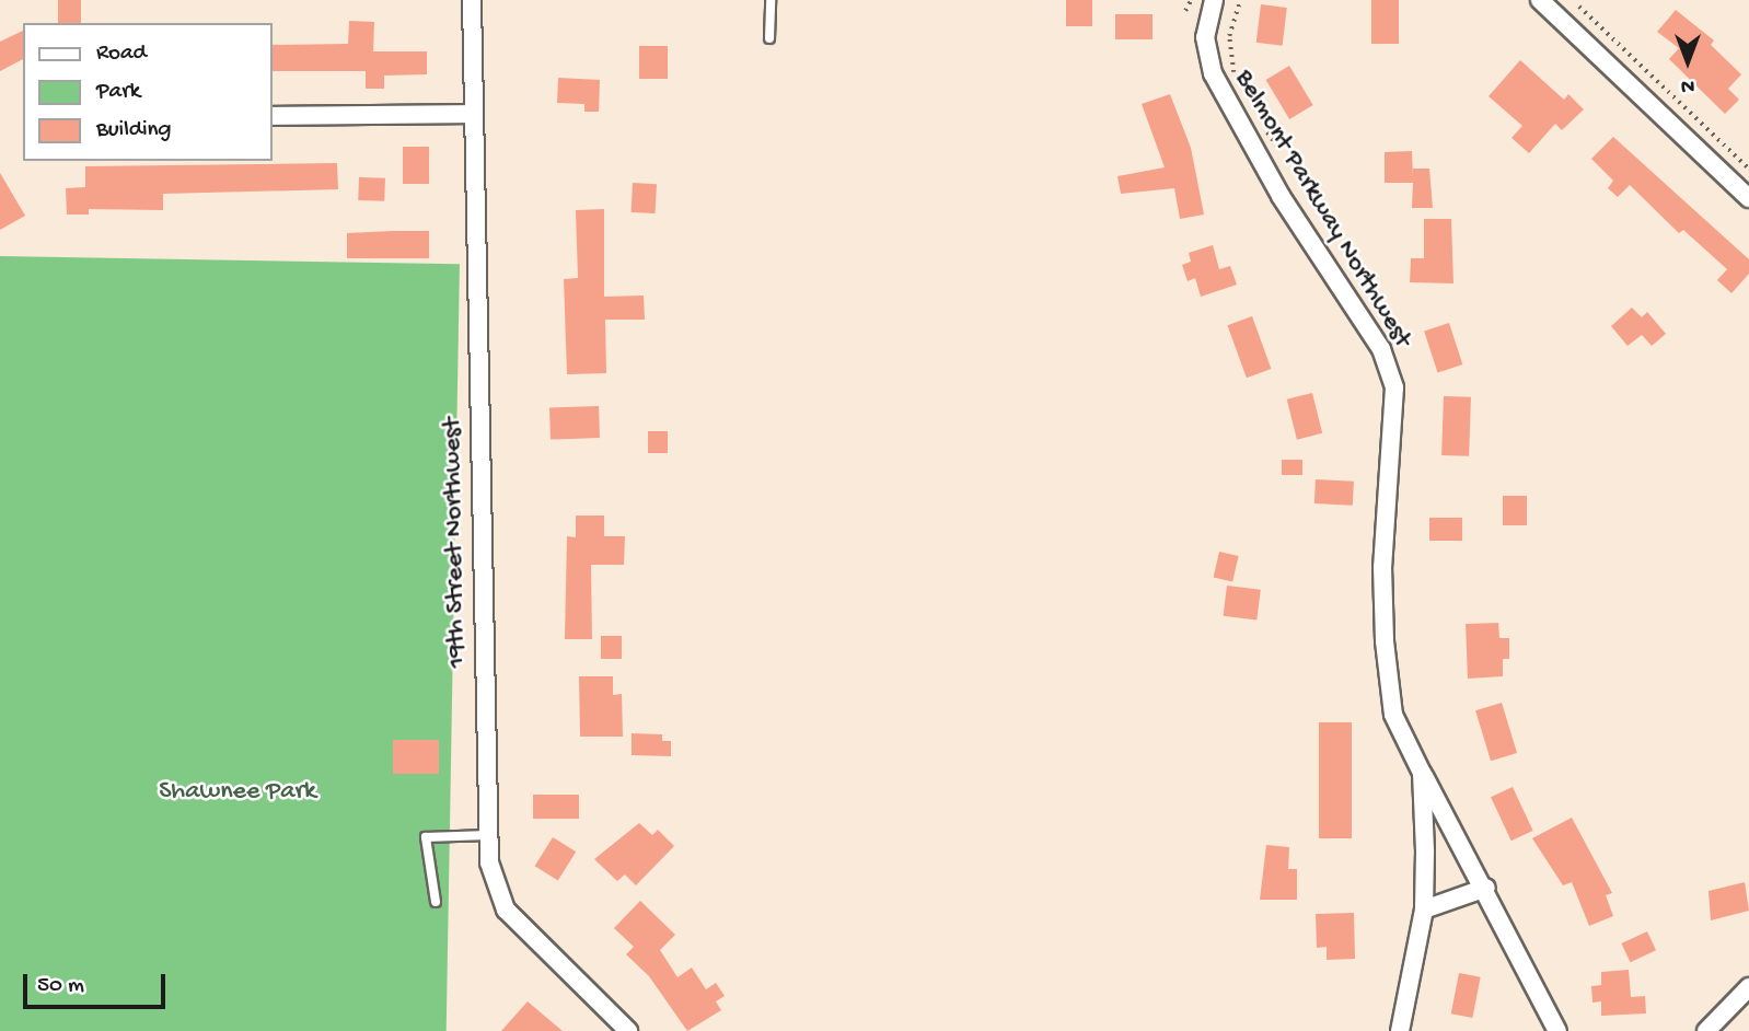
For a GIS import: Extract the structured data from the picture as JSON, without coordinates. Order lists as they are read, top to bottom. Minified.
{"streets":{"street":["Belmont Parkway Northwest","19th Street Northwest"]},"parks":["Shawnee Park"],"legend":["Road","Park","Building"],"scale_bar":"50 m","north":"bottom"}
